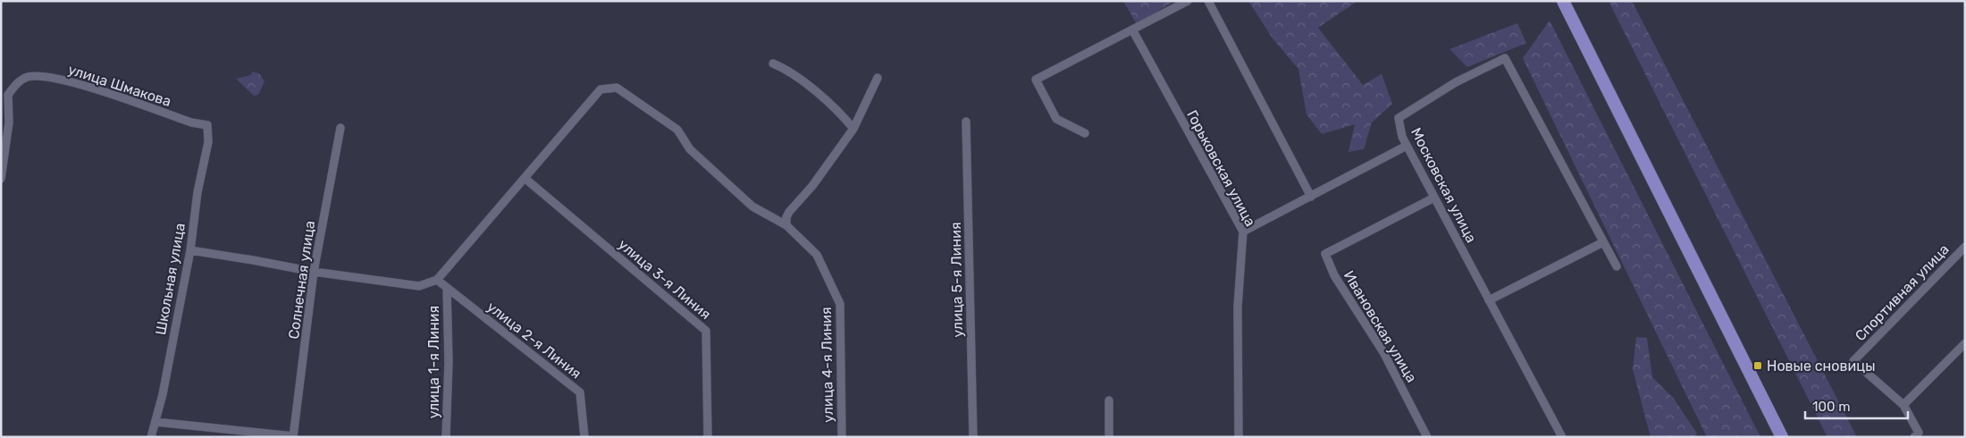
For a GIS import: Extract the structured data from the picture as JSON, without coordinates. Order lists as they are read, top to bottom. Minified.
{"streets":{"street":["улица Шмакова","Горьковская улица","Московская улица","Школьная улица","улица 3-я Линия","Солнечная улица","улица 5-я Линия","Спортивная улица","Ивановская улица","улица 2-я Линия","улица 1-я Линия","улица 4-я Линия"]},"crossings":[["улица Шмакова","Школьная улица"],["Московская улица","Ивановская улица"],["улица 3-я Линия","улица 4-я Линия"],["улица 2-я Линия","улица 1-я Линия"]],"places":{"transit":["Новые сновицы"]},"scale_bar":"100 m"}
